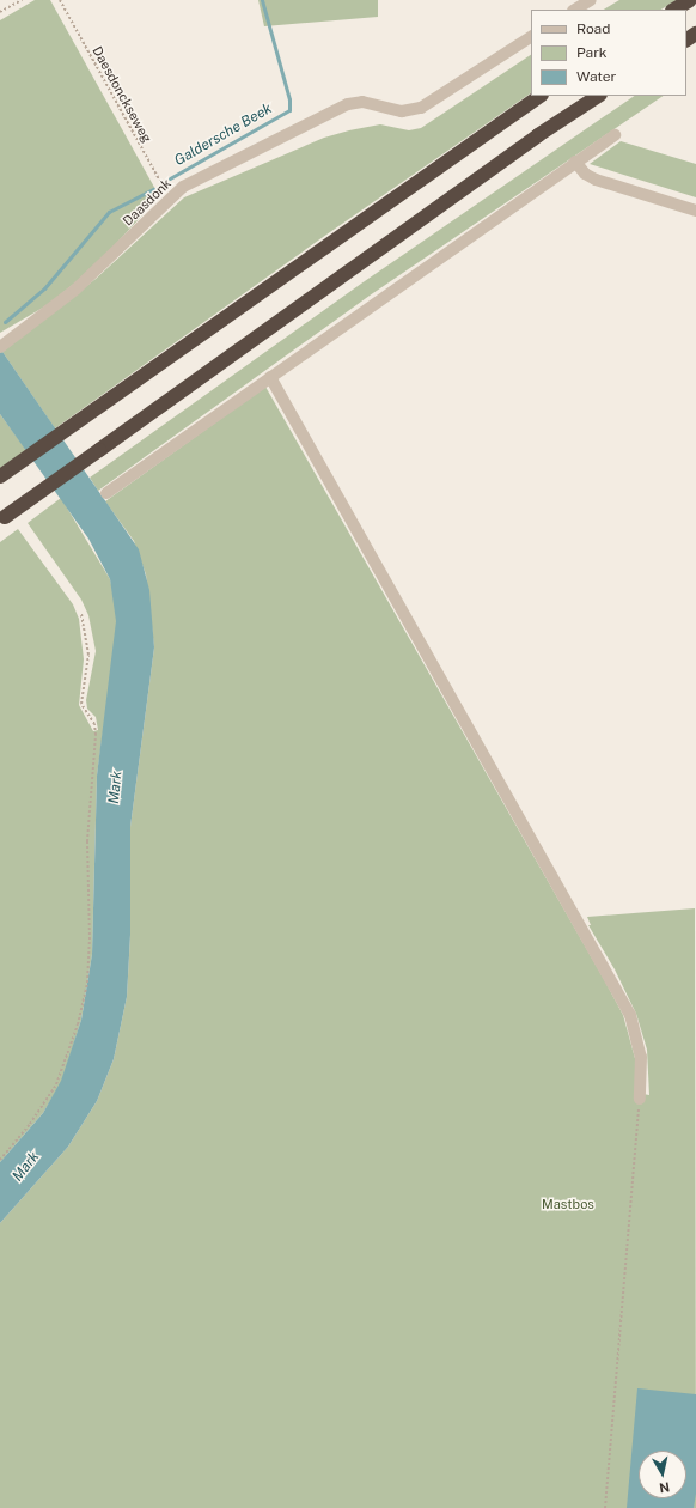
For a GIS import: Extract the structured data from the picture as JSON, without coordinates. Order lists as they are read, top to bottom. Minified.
{"streets":{"street":["Daasdonk"],"path":["Daesdonckseweg"]},"crossings":[["Daesdonckseweg","Daasdonk"]],"water":["Galdersche Beek","Mark"],"parks":["Mastbos"],"legend":["Road","Park","Water"],"north":"bottom"}
